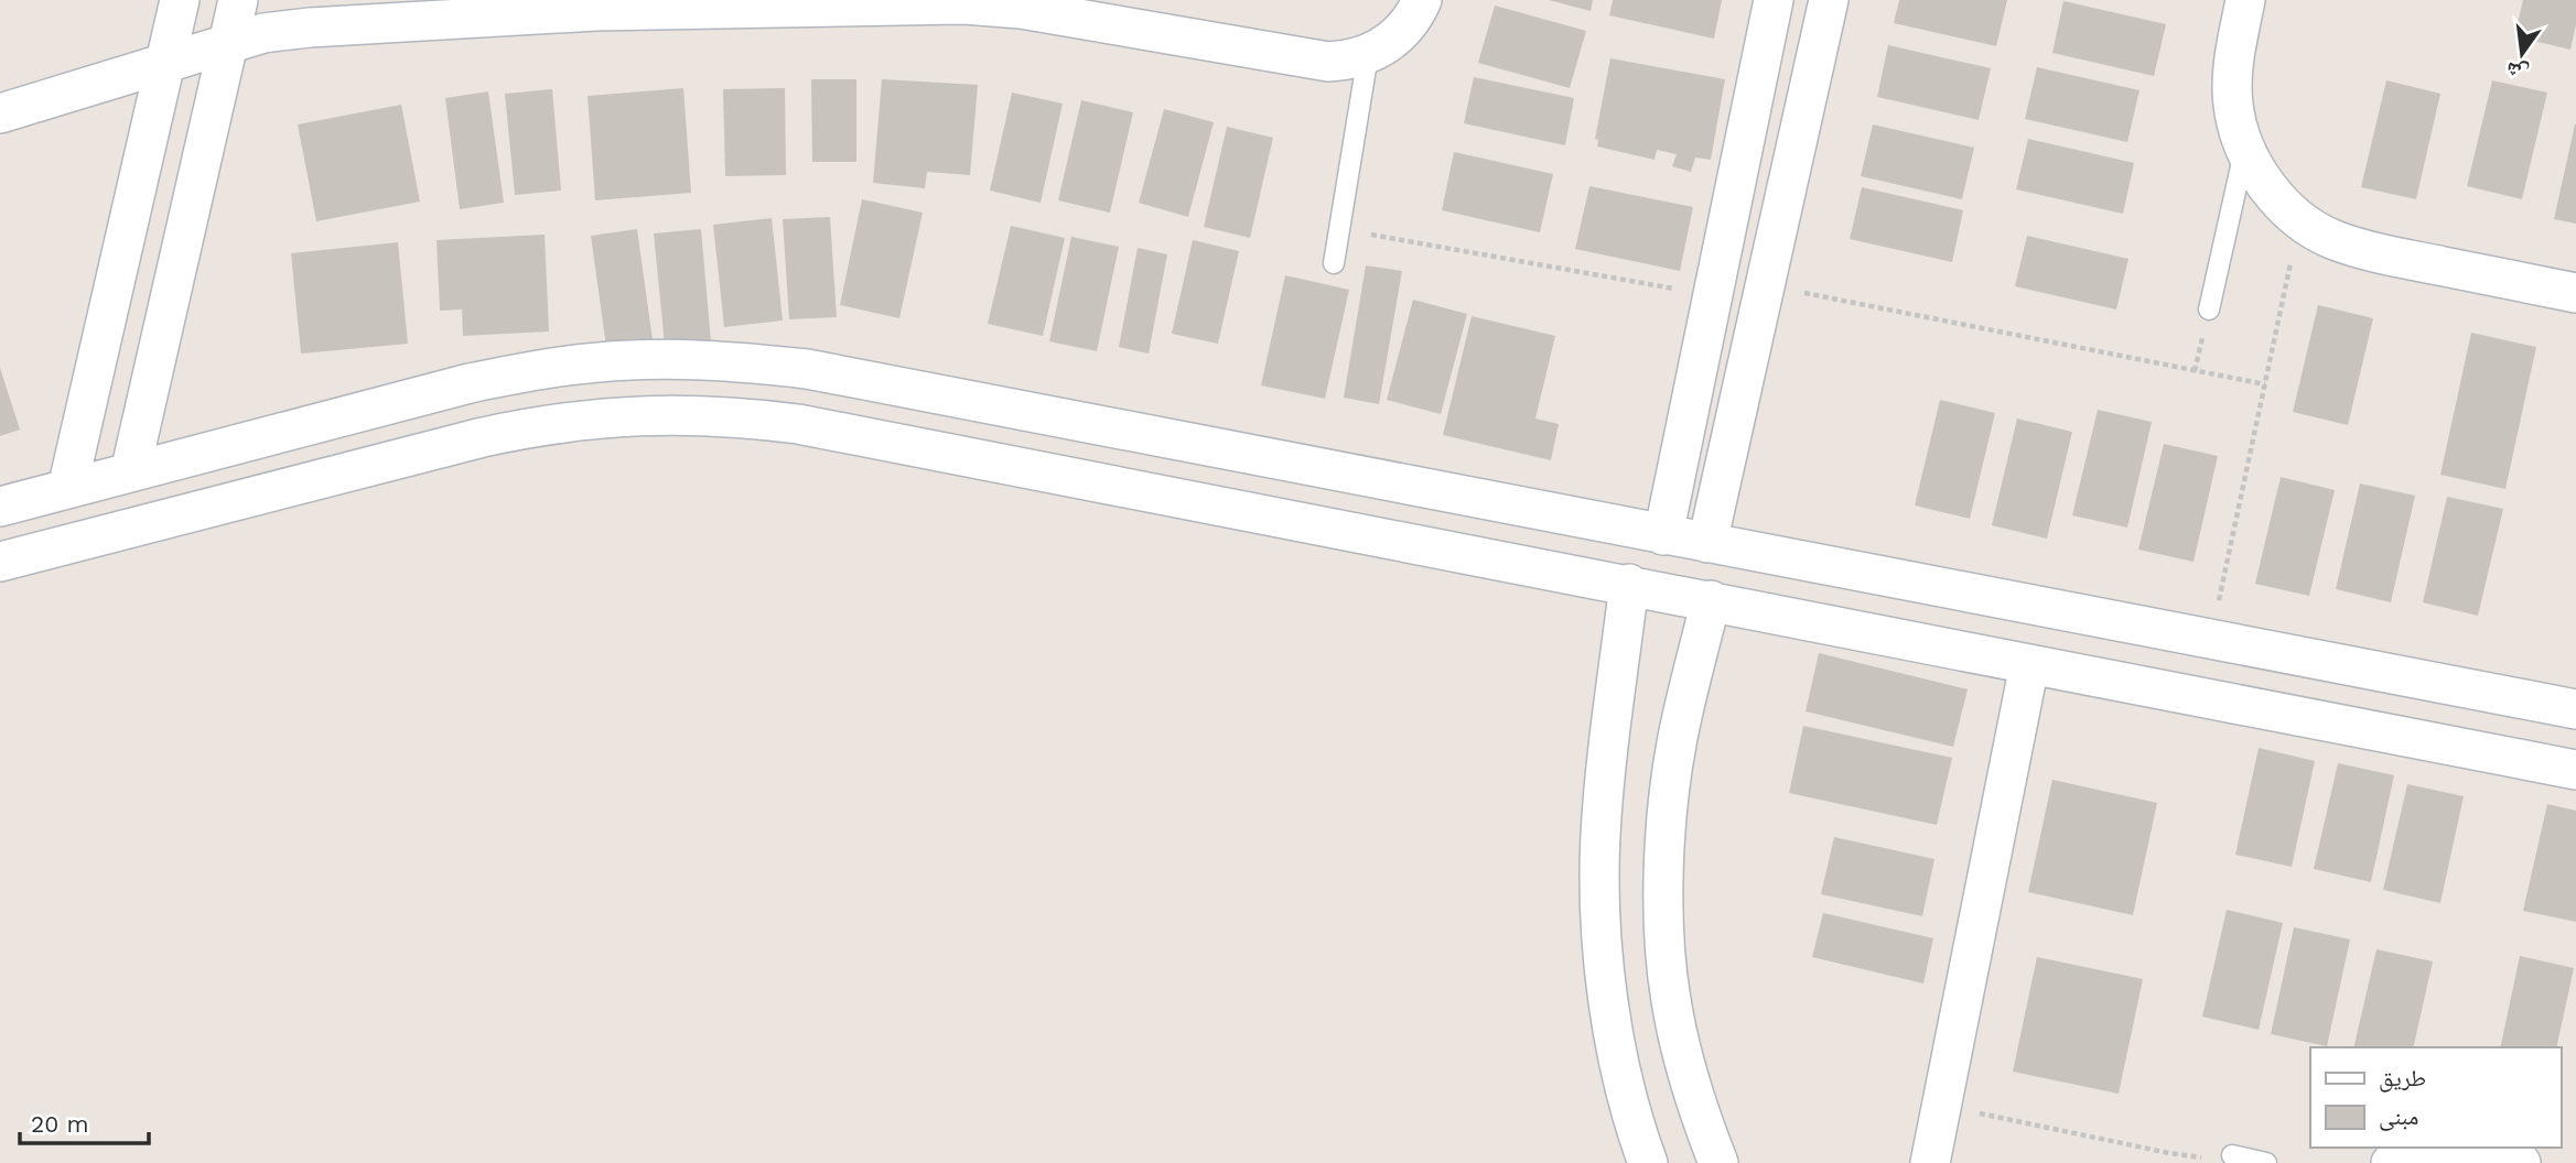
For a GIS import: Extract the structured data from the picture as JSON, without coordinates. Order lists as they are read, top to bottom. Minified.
{"legend":["طريق","مبنى"],"scale_bar":"20 m","north":"bottom"}
